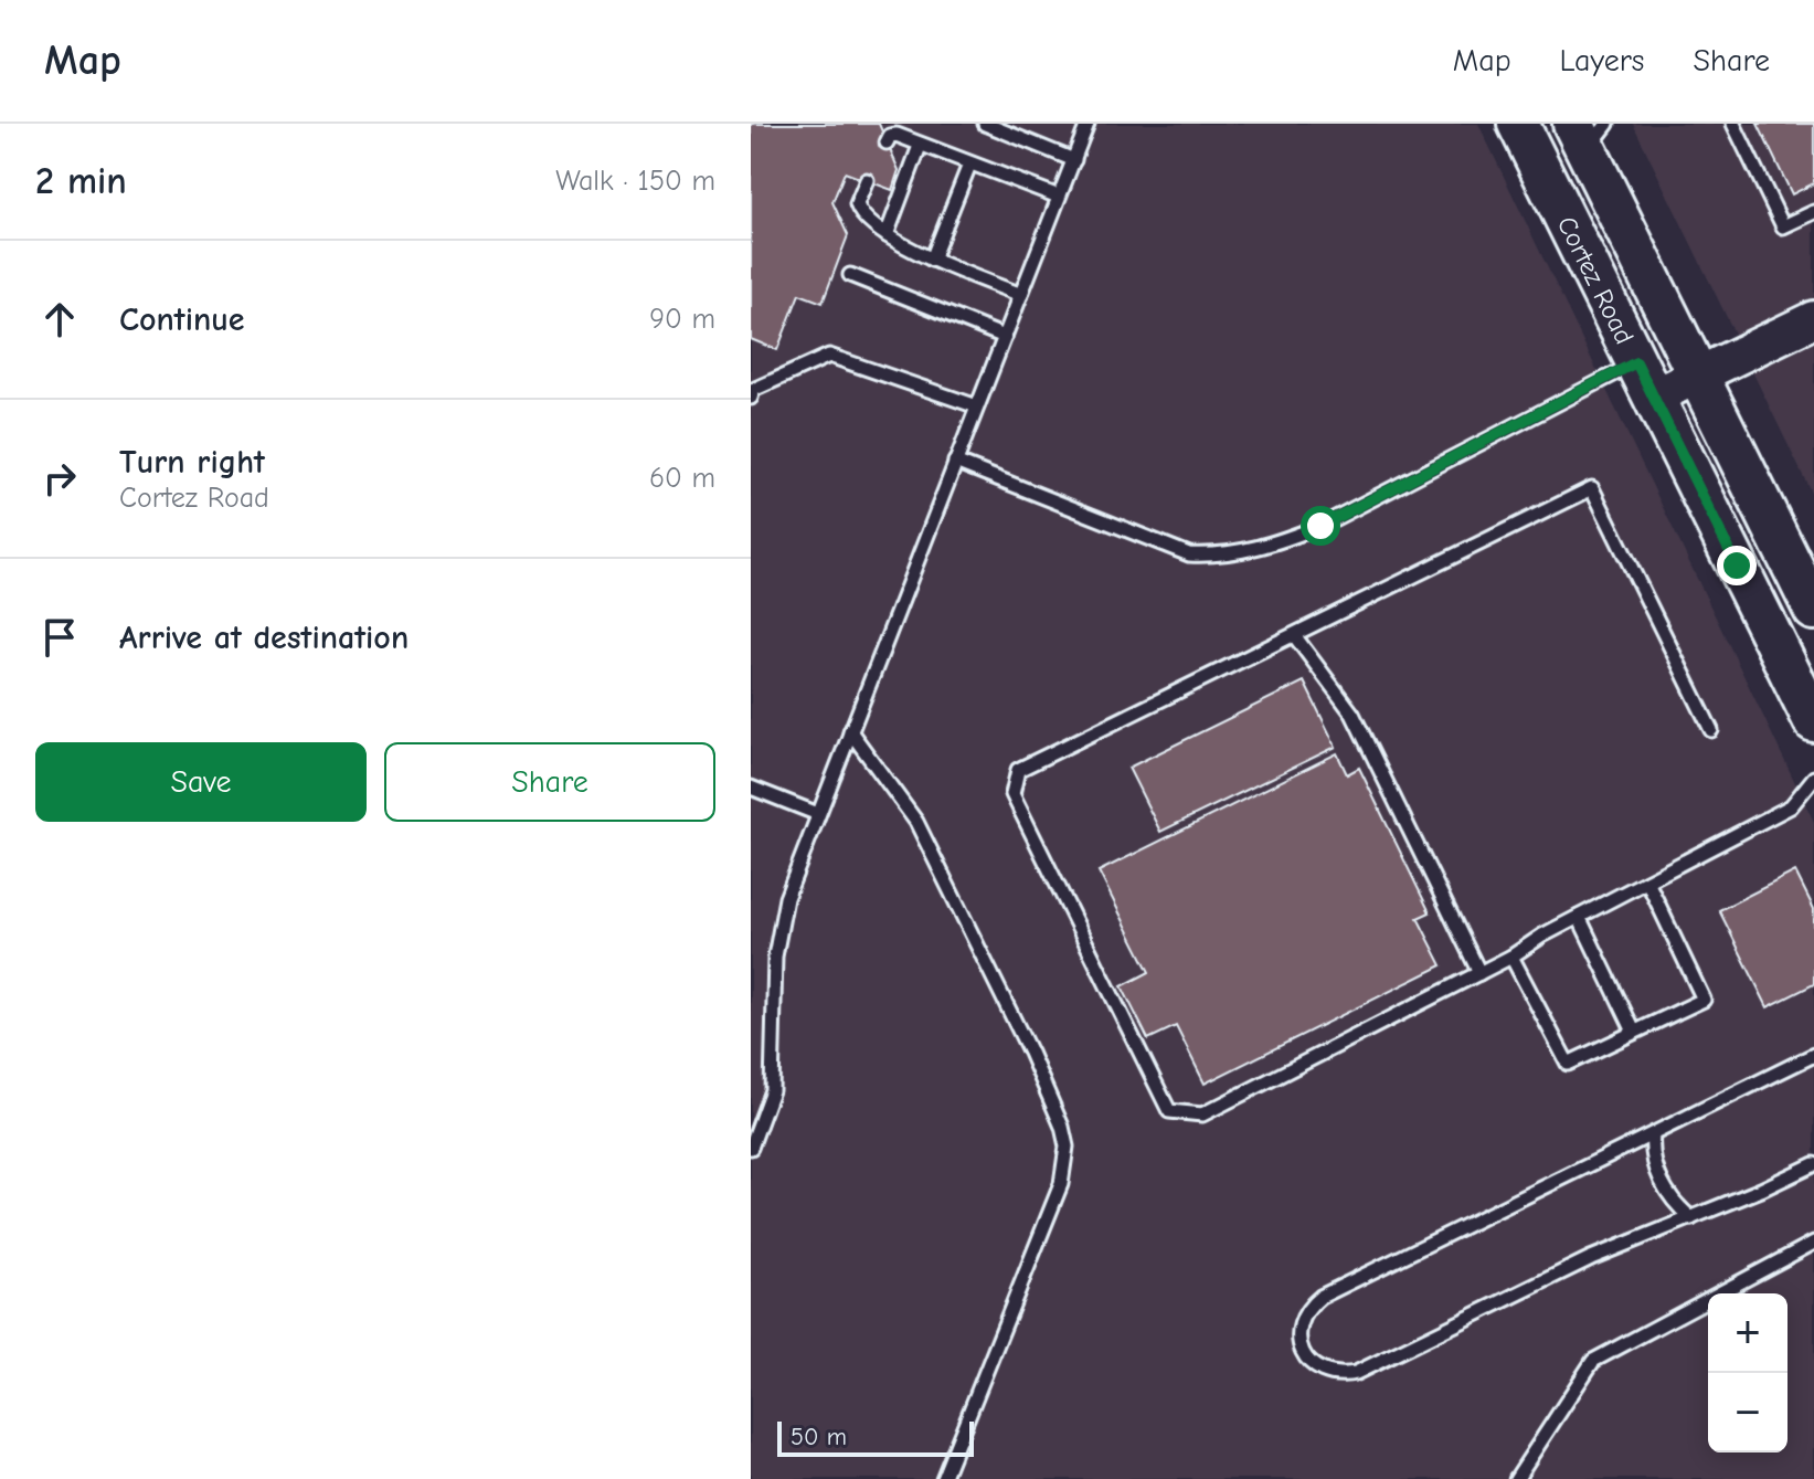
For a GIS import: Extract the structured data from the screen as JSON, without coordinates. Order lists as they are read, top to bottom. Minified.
{"streets":{"main road":["Cortez Road"]},"scale_bar":"50 m","page":{"header":"Map","nav":["Map","Layers","Share"],"heading":["2 min","Walk · 150 m"],"list":[["Continue","90 m"],["Turn right","Cortez Road","60 m"],"Arrive at destination"],"buttons":["Save","Share"],"map_buttons":["+","−"],"scale":"50 m"}}
